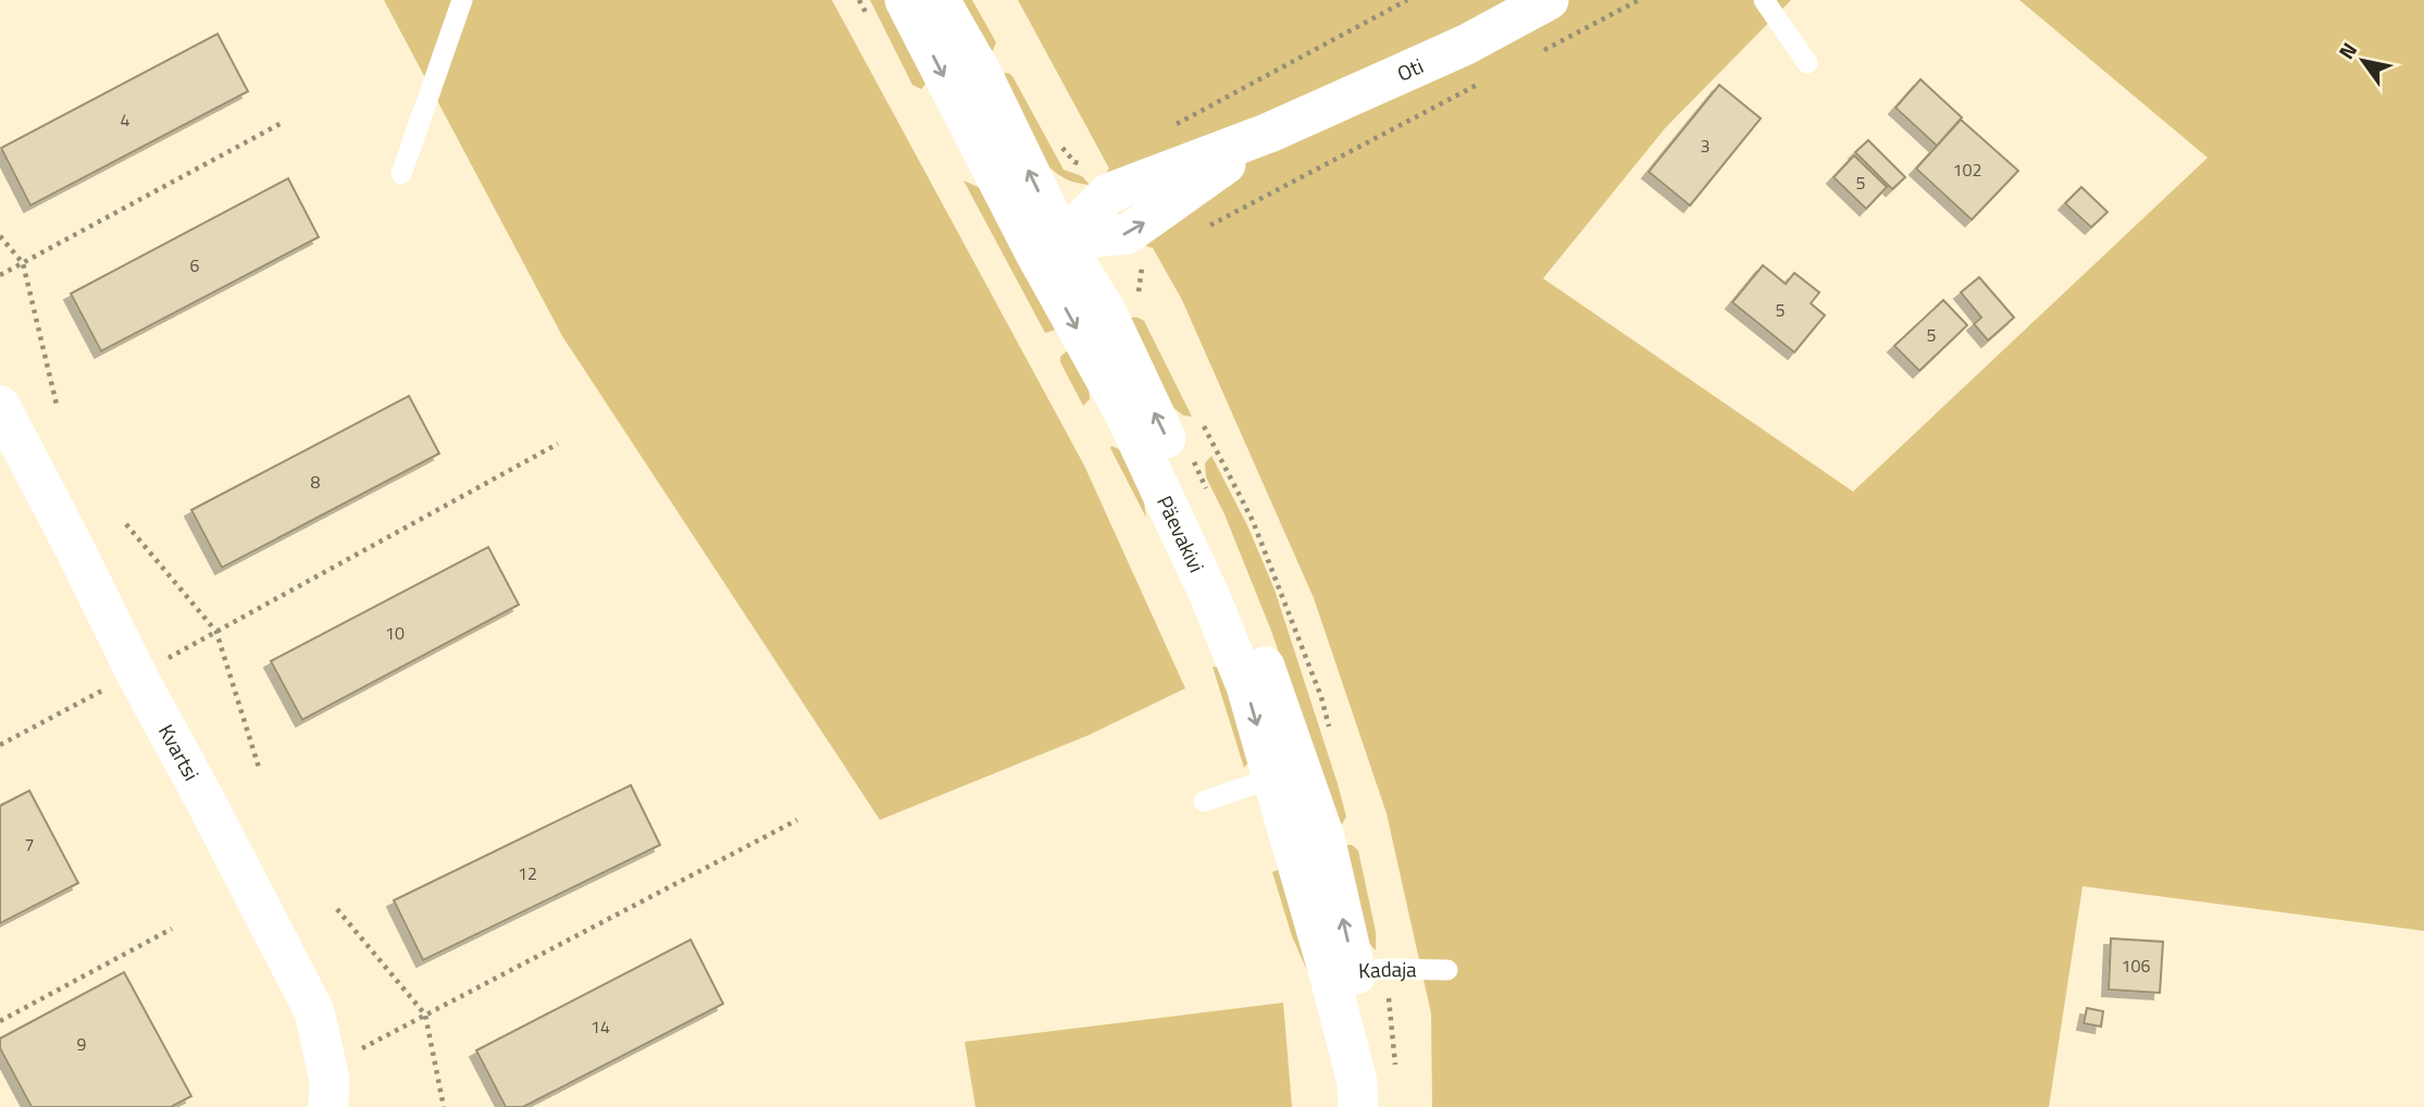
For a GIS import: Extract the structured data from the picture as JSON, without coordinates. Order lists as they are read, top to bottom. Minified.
{"streets":{"street":["Oti","Päevakivi","Kvartsi"],"lane":["Kadaja"]},"crossings":[["Oti","Päevakivi"],["Päevakivi","Kadaja"]],"house_numbers":["4","3","102","5","6","5","5","8","10","7","12","106","14","9"],"north":"top left"}
